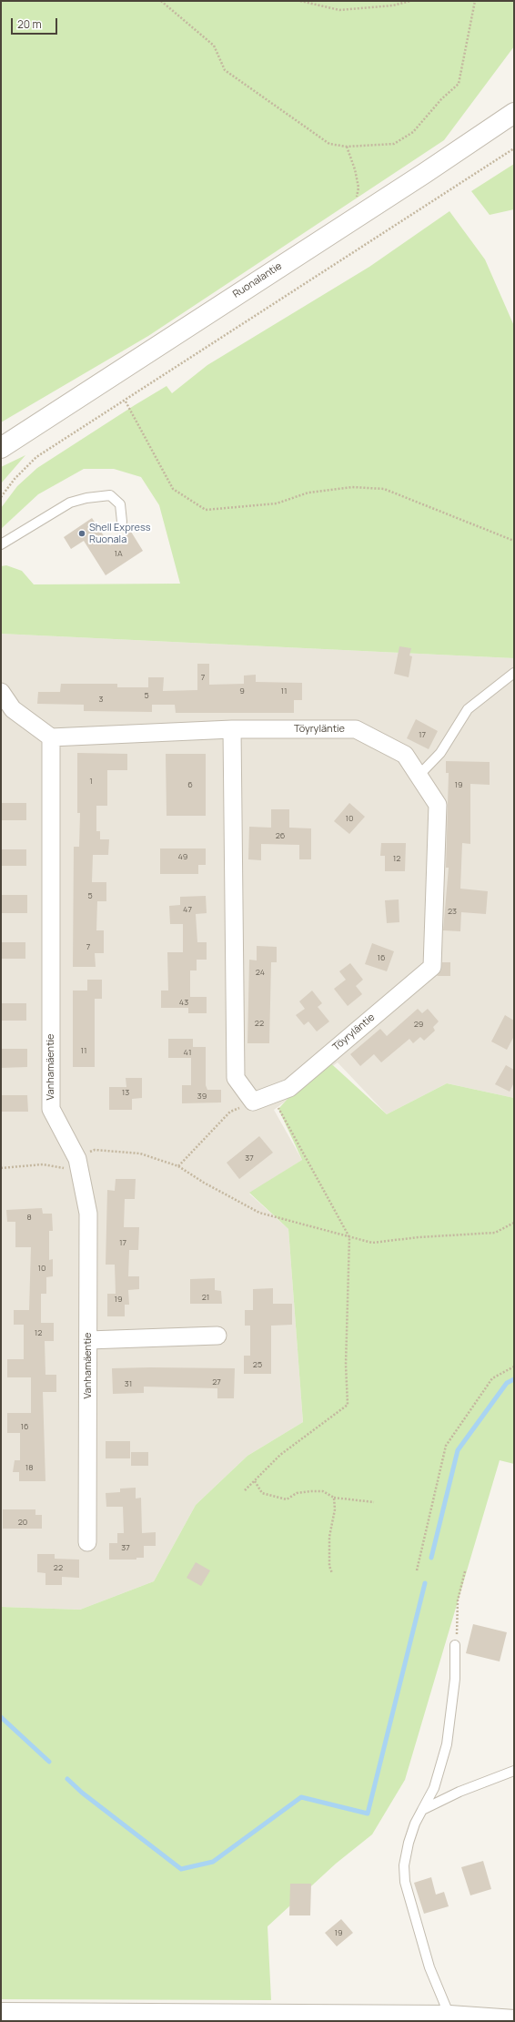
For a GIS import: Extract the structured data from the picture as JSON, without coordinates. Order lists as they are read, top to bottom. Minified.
{"streets":{"street":["Ruonalantie","Töyryläntie","Vanhamäentie"]},"crossings":[["Töyryläntie","Vanhamäentie"]],"places":["Shell Express Ruonala"],"house_numbers":["1A","7","9","11","5","3","17","1","6","19","10","26","49","12","5","47","23","7","16","24","43","22","29","11","41","13","39","37","8","17","10","21","19","12","25","27","31","16","18","20","37","22","19"],"scale_bar":"20 m"}
